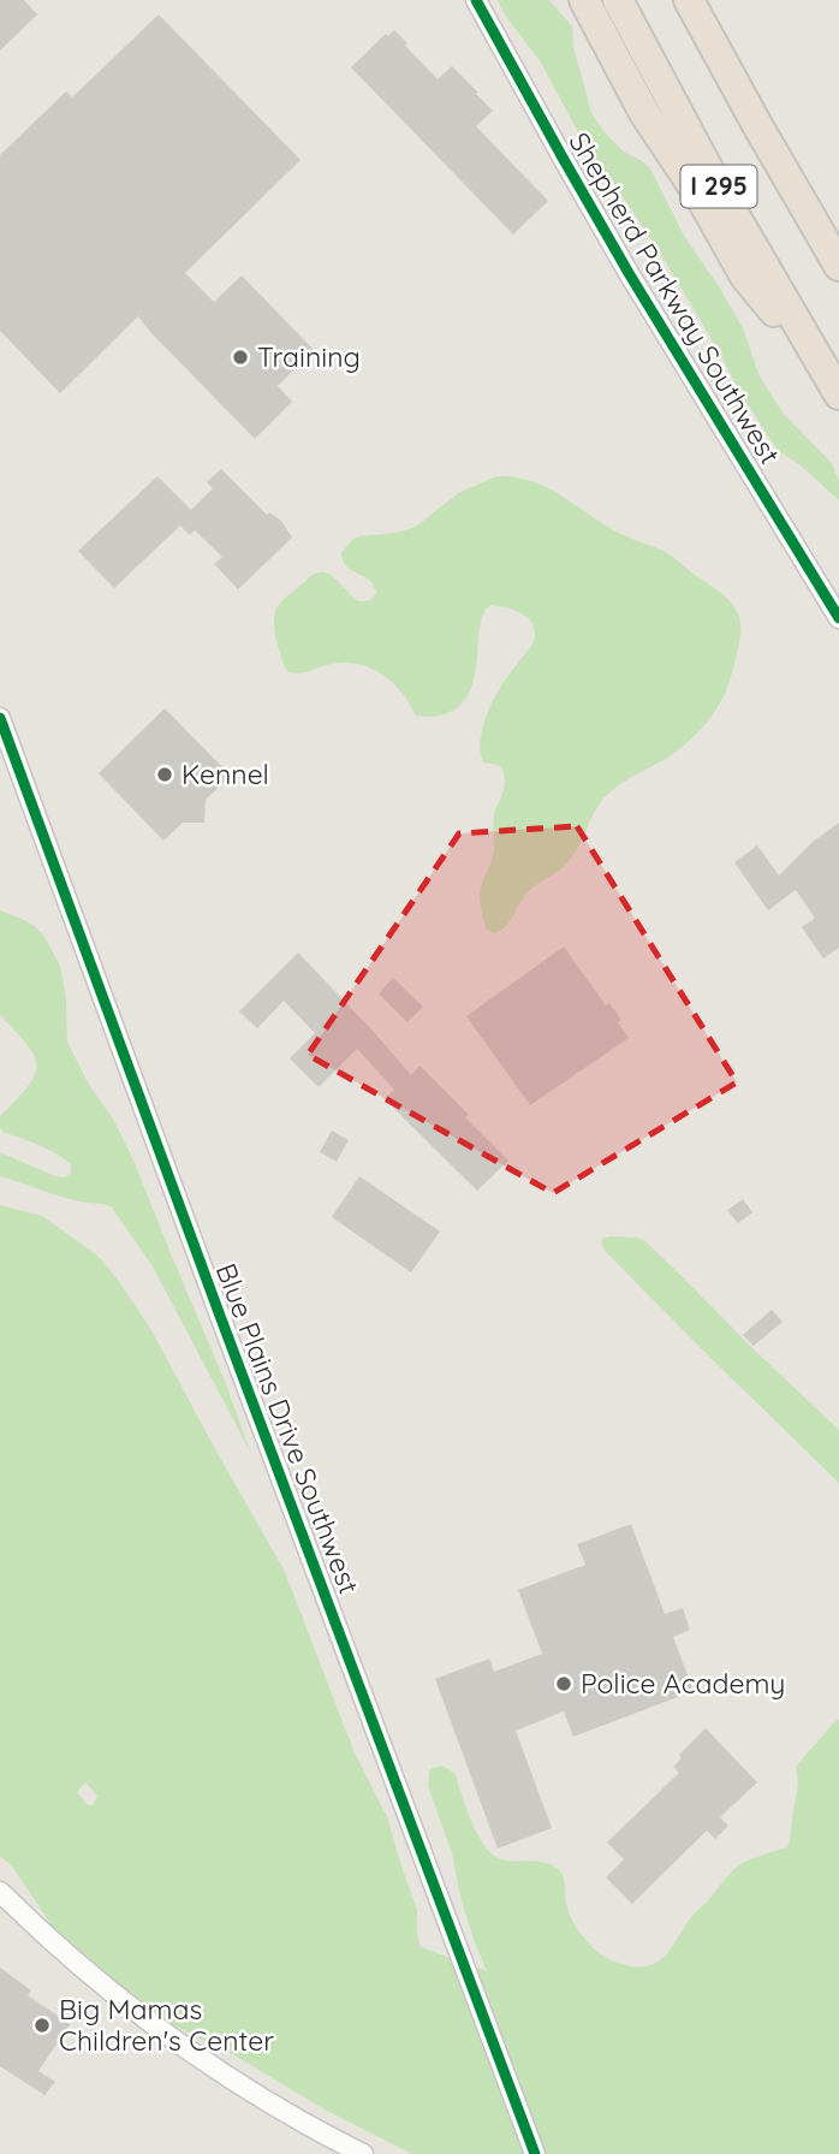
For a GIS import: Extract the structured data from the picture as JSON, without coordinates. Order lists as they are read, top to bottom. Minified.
{"streets":{"highway":["I 295"],"street":["Shepherd Parkway Southwest","Blue Plains Drive Southwest"]},"places":["Training","Kennel","Police Academy","Big Mamas Children's Center"]}
